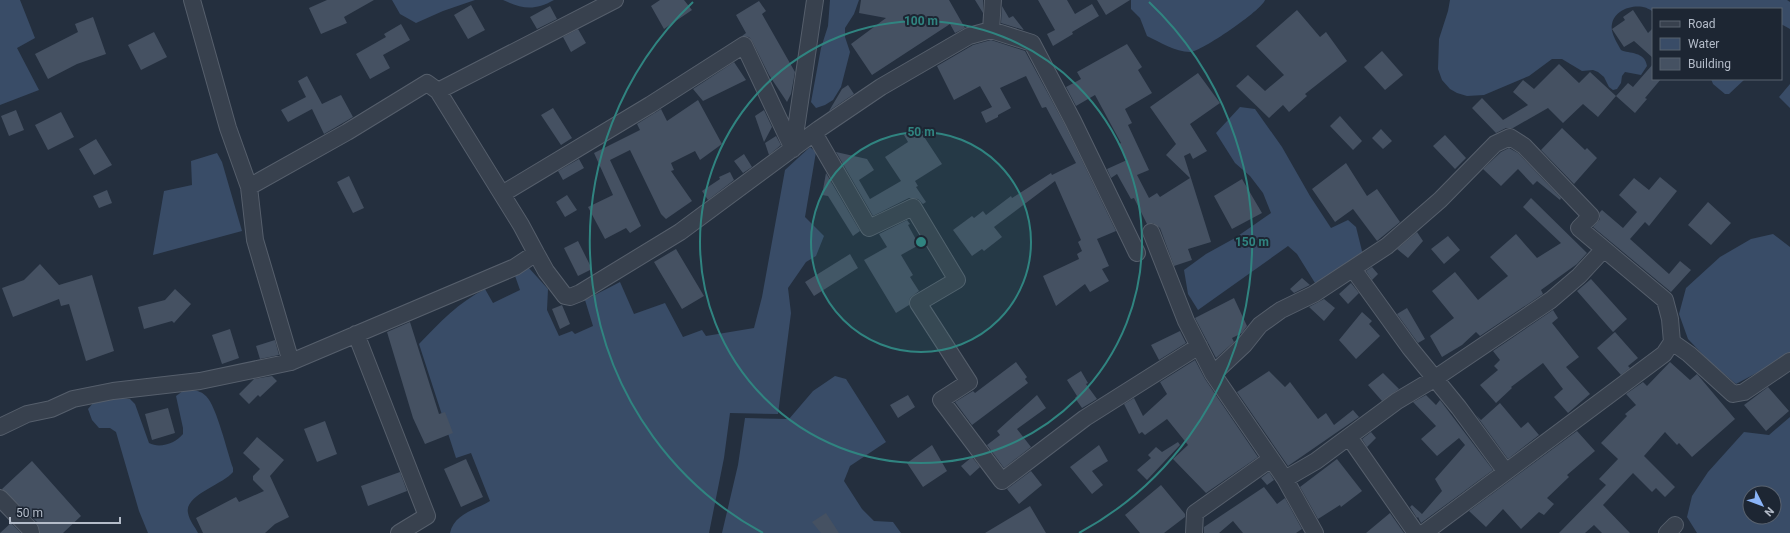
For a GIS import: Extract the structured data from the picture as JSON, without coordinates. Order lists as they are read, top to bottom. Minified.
{"legend":["Road","Water","Building"],"scale_bar":"50 m","north":"bottom right","rings":["100 m","50 m","150 m"]}
